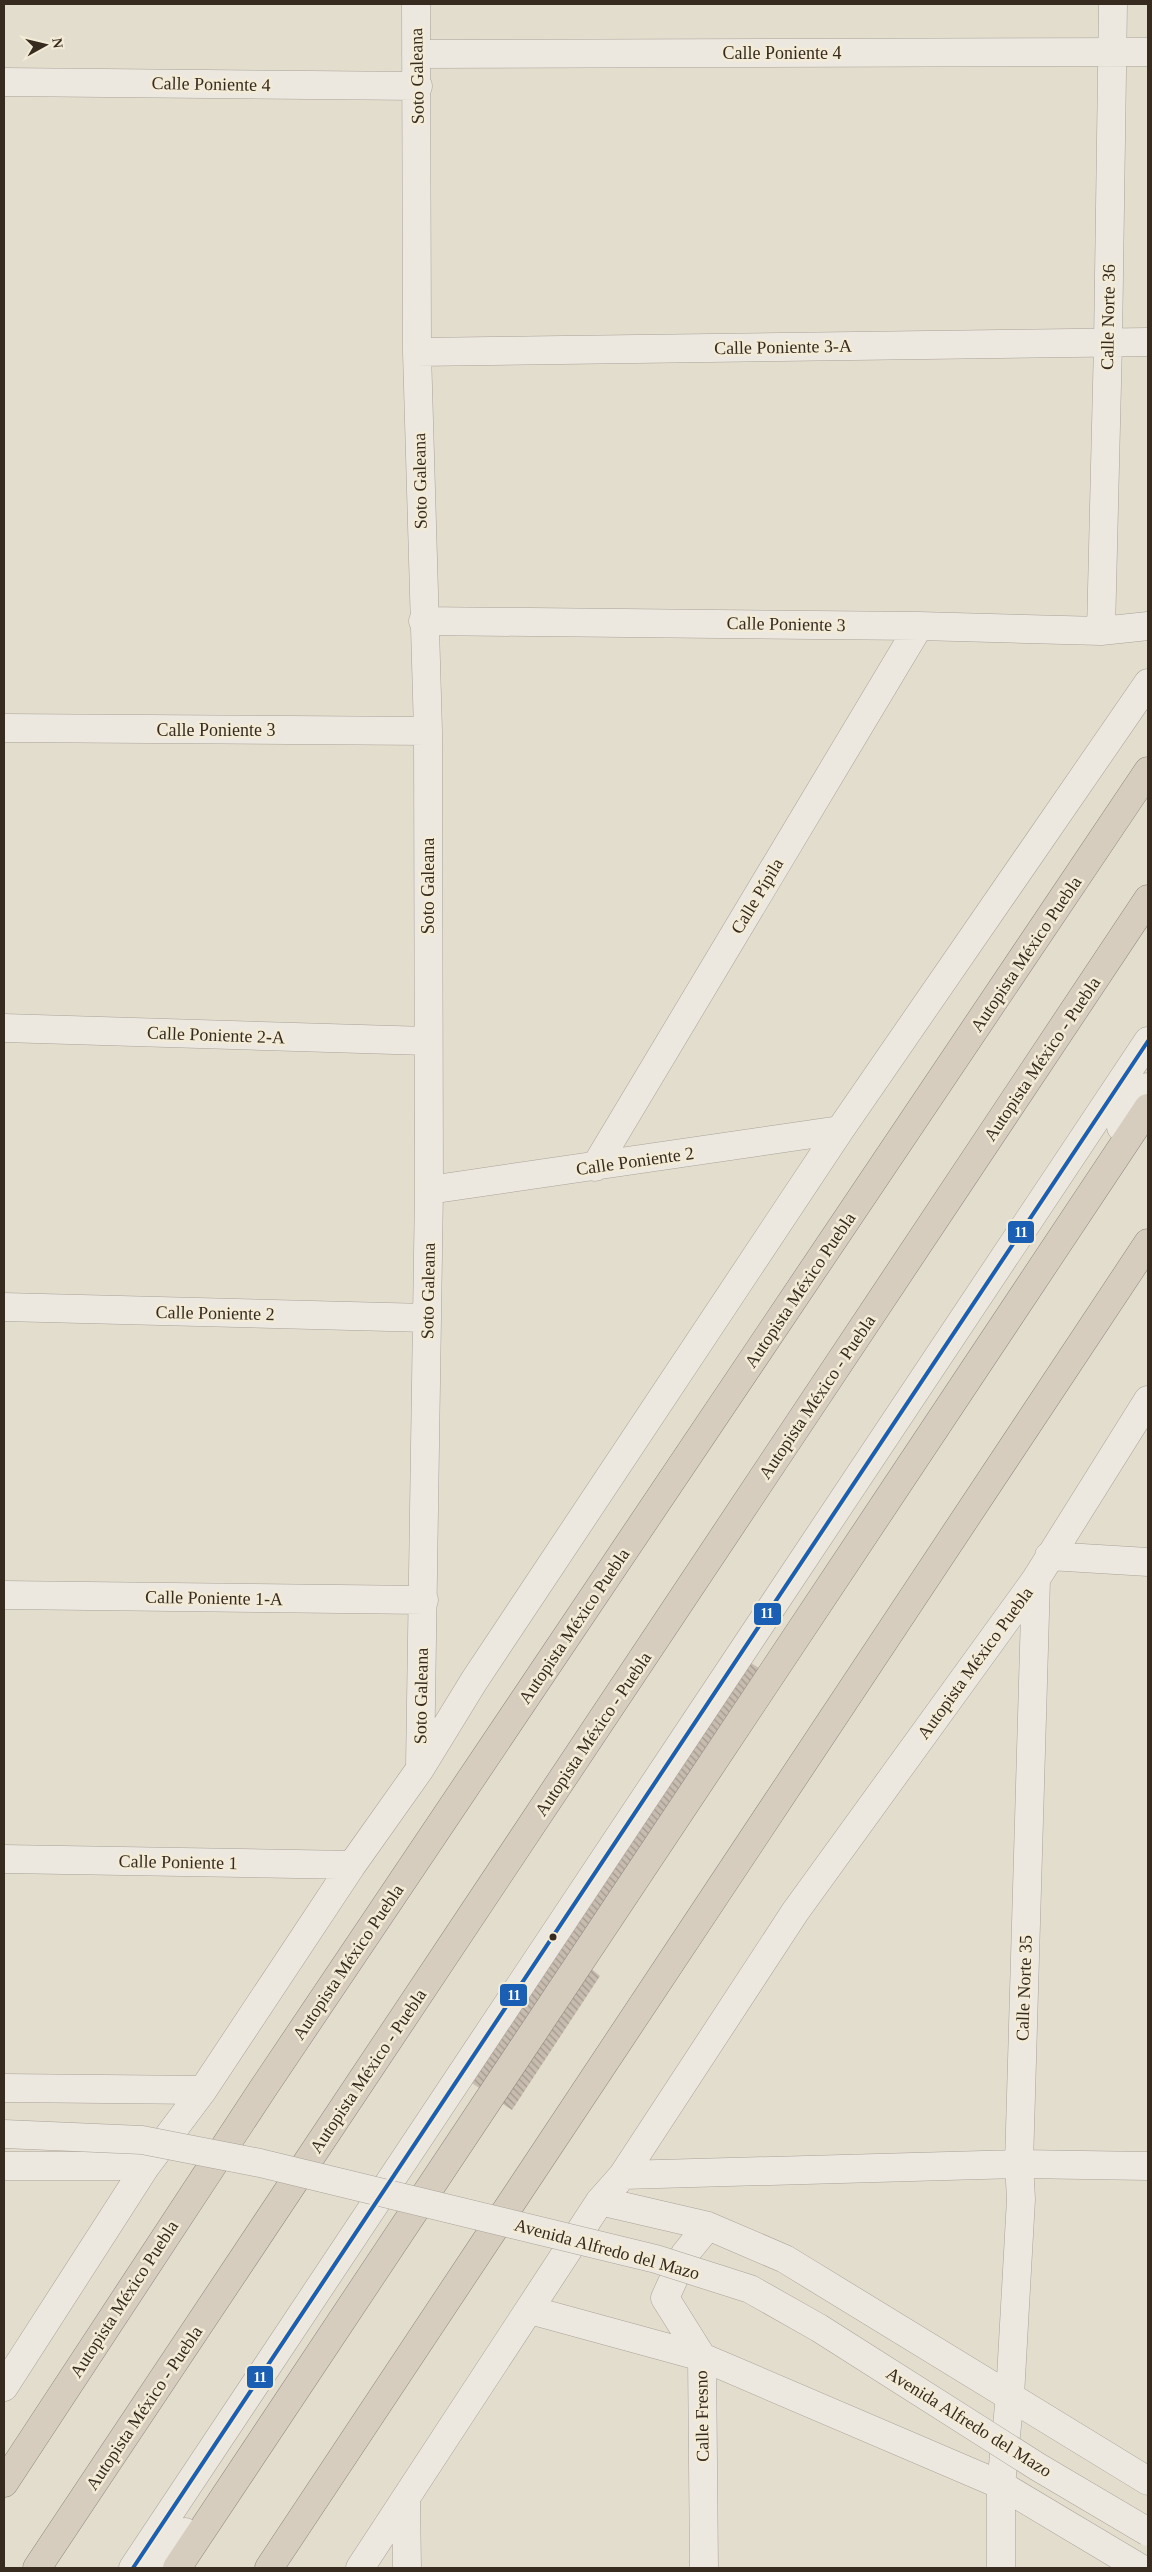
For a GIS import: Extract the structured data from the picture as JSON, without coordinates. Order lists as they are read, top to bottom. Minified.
{"streets":{"highway":["Autopista México Puebla","Autopista México - Puebla"],"street":["Calle Poniente 4","Soto Galeana","Calle Norte 36","Calle Poniente 3-A","Calle Poniente 3","Calle Pípila","Calle Poniente 2-A","Calle Poniente 2","Calle Poniente 1-A","Calle Poniente 1","Calle Norte 35","Avenida Alfredo del Mazo","Calle Fresno"]},"crossings":[["Calle Poniente 4","Soto Galeana"],["Calle Poniente 4","Calle Norte 36"],["Soto Galeana","Calle Poniente 3-A"],["Soto Galeana","Calle Poniente 3"],["Soto Galeana","Calle Poniente 2-A"],["Soto Galeana","Calle Poniente 2"],["Soto Galeana","Calle Poniente 1-A"],["Calle Norte 36","Calle Poniente 3-A"],["Calle Norte 36","Calle Poniente 3"],["Calle Poniente 3","Calle Pípila"],["Calle Pípila","Calle Poniente 2"],["Autopista México Puebla","Calle Norte 35"]],"lines":["transit line 11"],"north":"right"}
